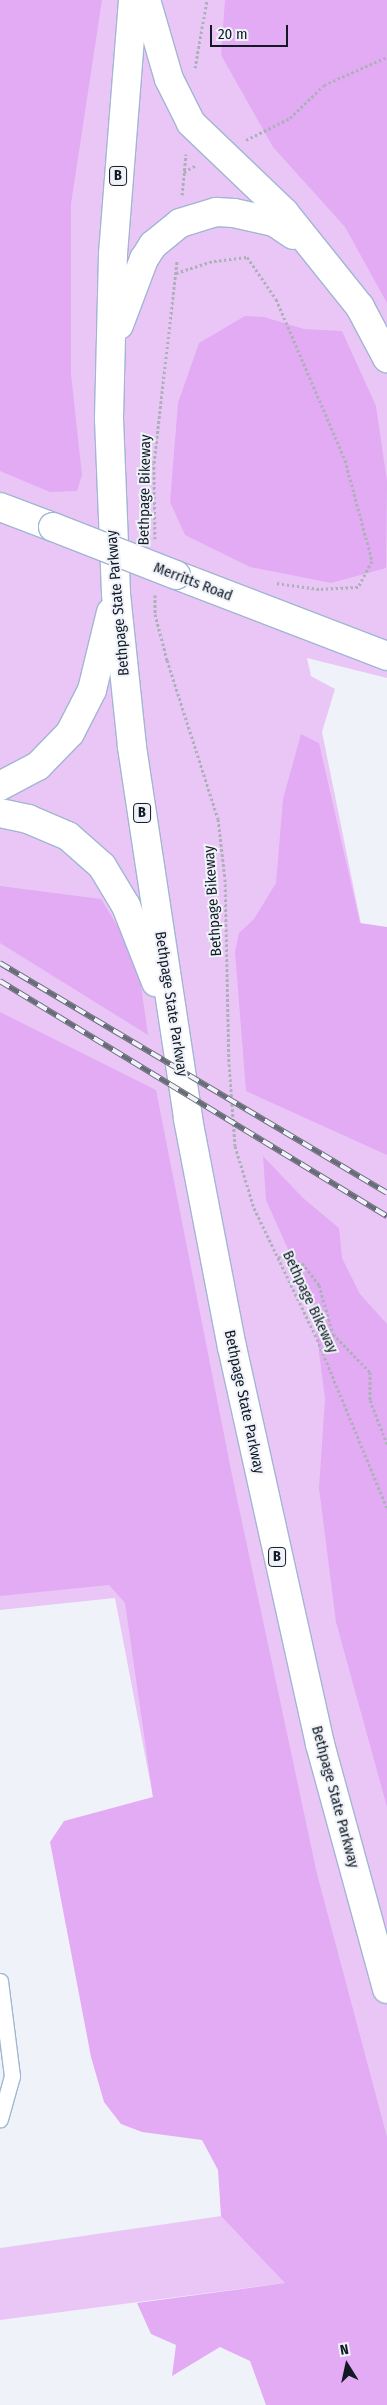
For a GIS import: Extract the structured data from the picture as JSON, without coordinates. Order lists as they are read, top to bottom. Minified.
{"streets":{"main road":["B","Merritts Road","Bethpage State Parkway"],"path":["Bethpage Bikeway"]},"crossings":[["Bethpage Bikeway","Merritts Road"]],"scale_bar":"20 m","north":"top"}
